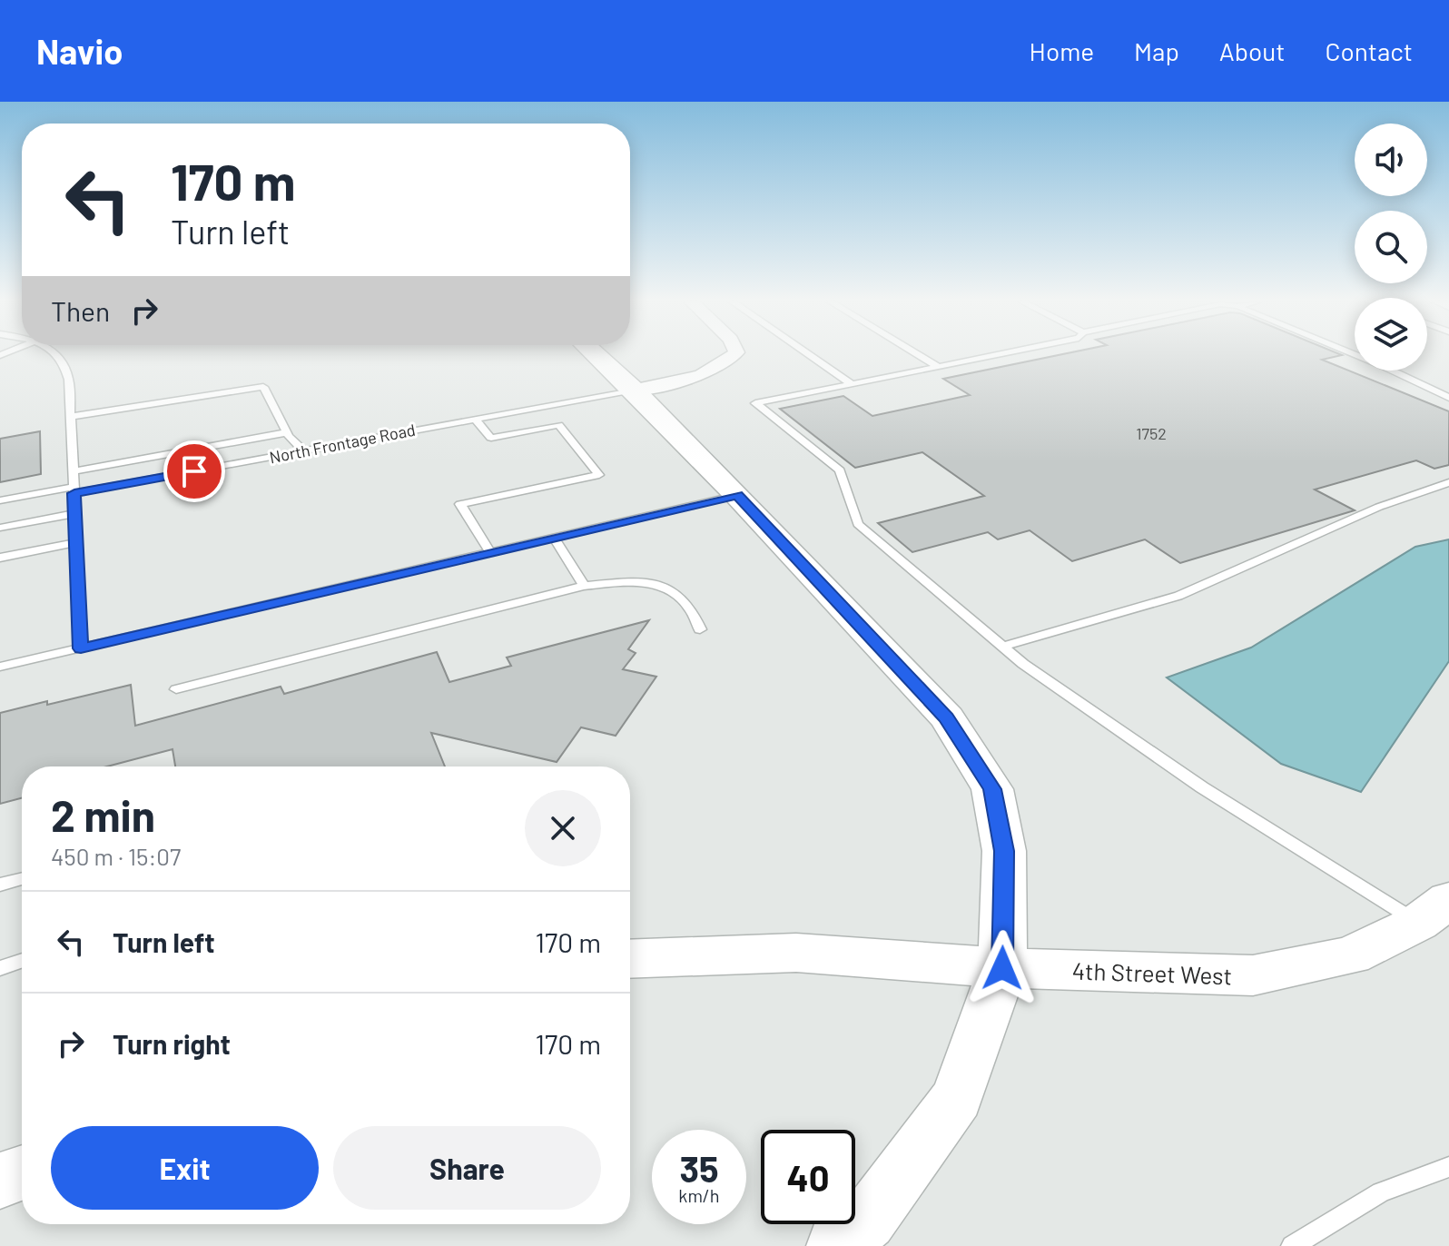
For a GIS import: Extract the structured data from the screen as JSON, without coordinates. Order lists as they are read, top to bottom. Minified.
{"streets":{"street":["North Frontage Road","4th Street West"]},"house_numbers":["1752"],"page":{"header":"Navio","nav":["Home","Map","About","Contact"],"turn":["170 m","Turn left"],"then":"Then","heading":["2 min","450 m · 15:07"],"list":[{"name":"Turn left","value":"170 m"},{"name":"Turn right","value":"170 m"}],"buttons":["Exit","Share"],"speed":"35 km/h","limit":"40"}}
